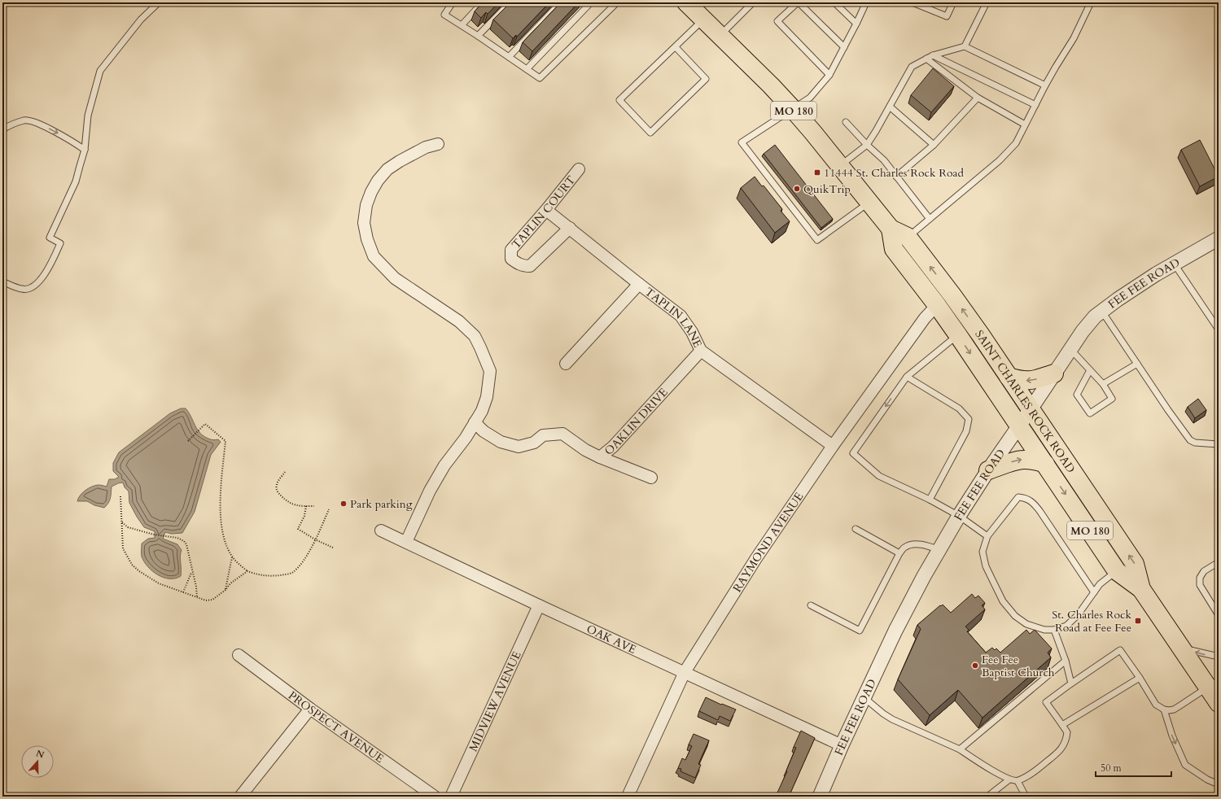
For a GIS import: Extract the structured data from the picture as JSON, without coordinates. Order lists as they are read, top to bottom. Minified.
{"streets":{"main road":["MO 180","SAINT CHARLES ROCK ROAD"],"street":["TAPLIN COURT","FEE FEE ROAD","TAPLIN LANE","OAKLIN DRIVE","RAYMOND AVENUE","OAK AVE","MIDVIEW AVENUE","PROSPECT AVENUE"]},"crossings":[["TAPLIN COURT","TAPLIN LANE"],["FEE FEE ROAD","SAINT CHARLES ROCK ROAD"],["FEE FEE ROAD","OAK AVE"],["TAPLIN LANE","OAKLIN DRIVE"],["TAPLIN LANE","RAYMOND AVENUE"],["SAINT CHARLES ROCK ROAD","RAYMOND AVENUE"],["RAYMOND AVENUE","OAK AVE"],["OAK AVE","MIDVIEW AVENUE"]],"places":{"transit":["11444 St. Charles Rock Road","St. Charles Rock Road at Fee Fee"],"other":["QuikTrip","Park parking","Fee Fee Baptist Church"]},"scale_bar":"50 m","north":"top"}
